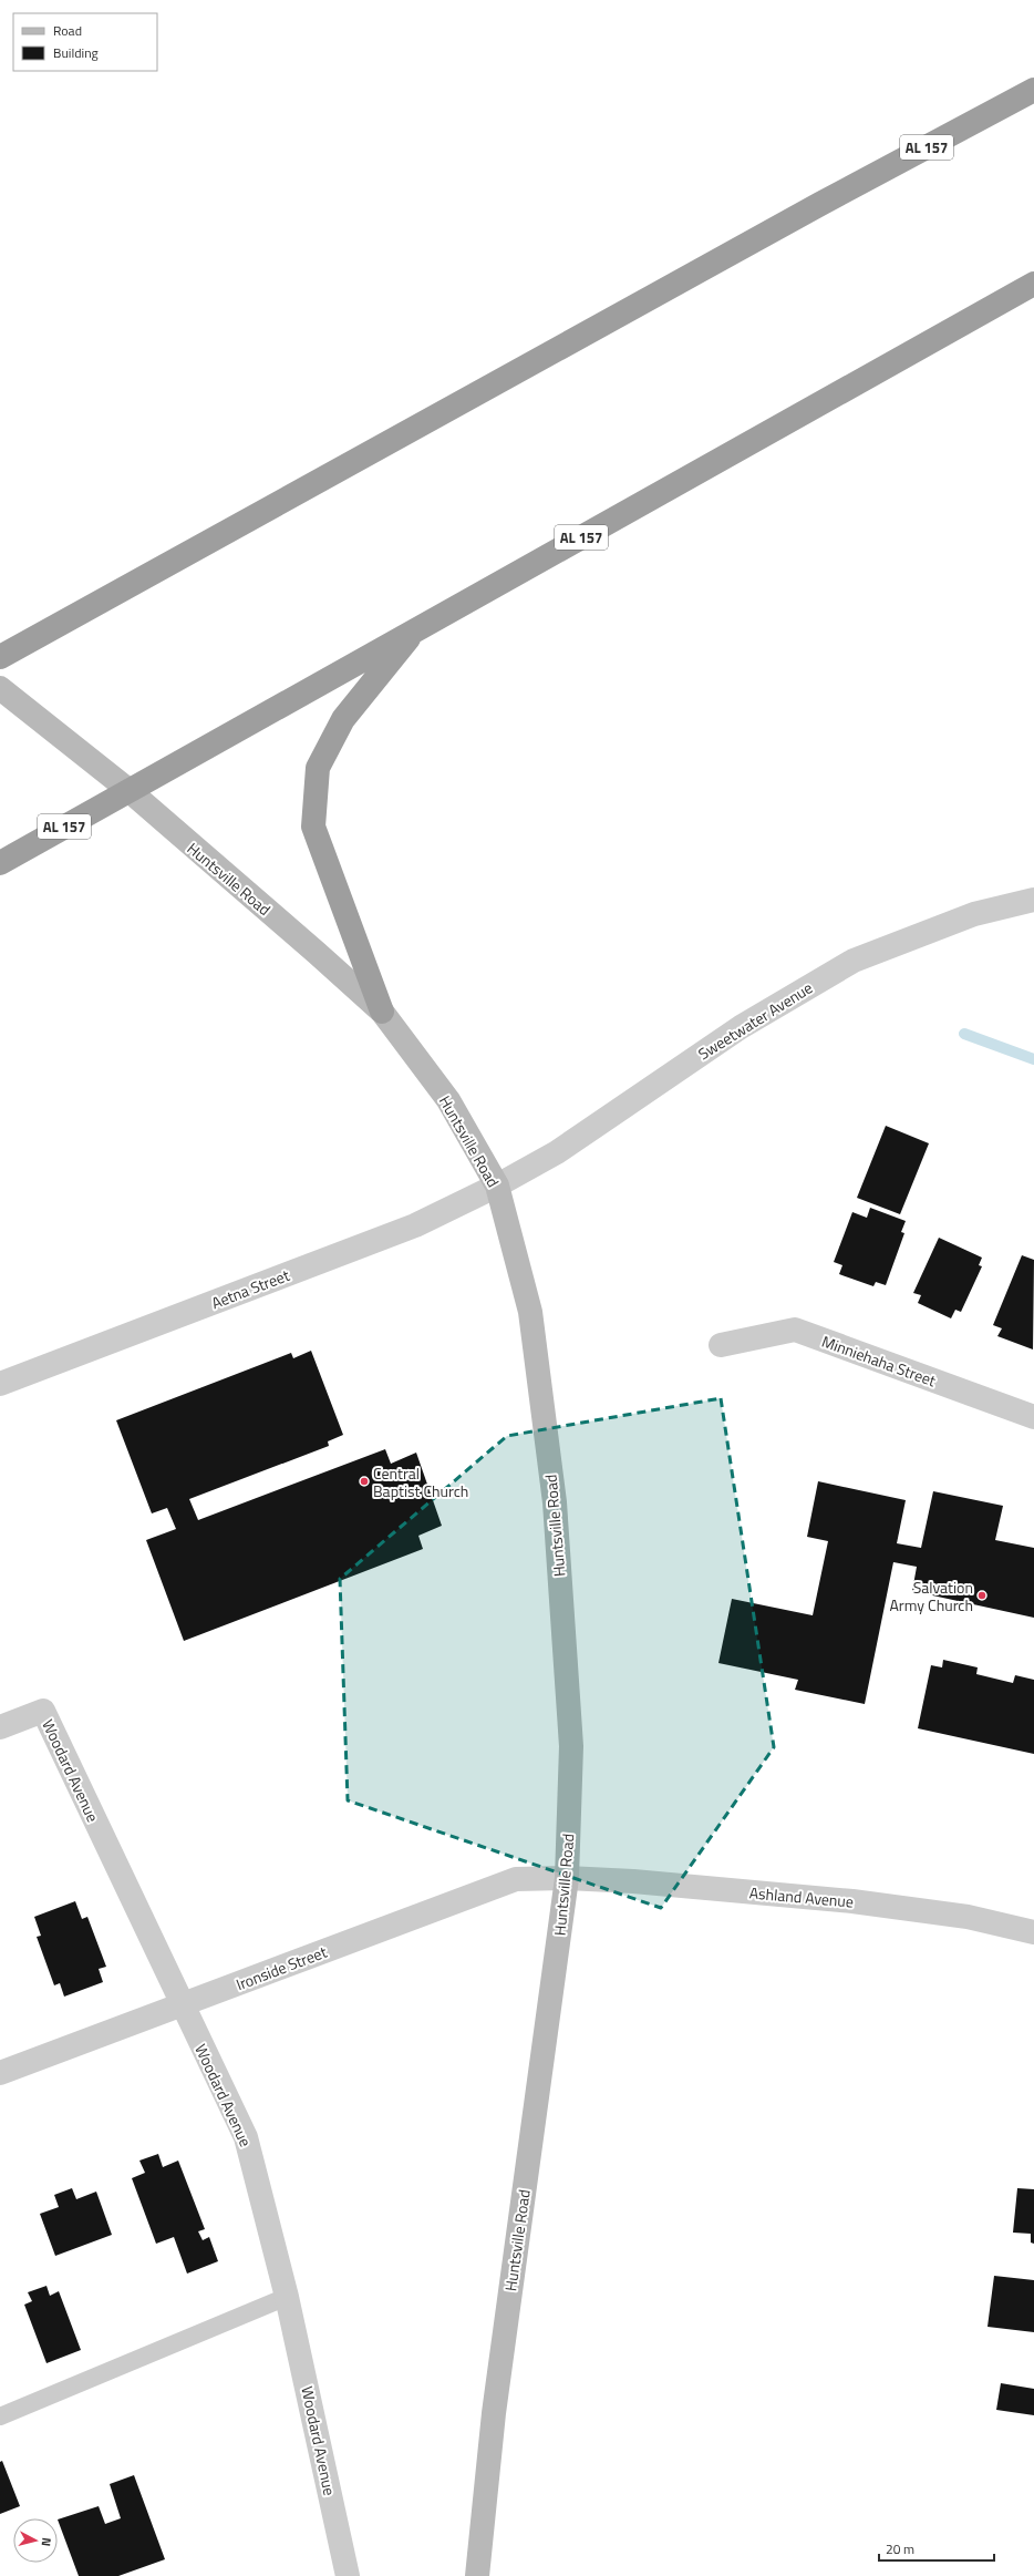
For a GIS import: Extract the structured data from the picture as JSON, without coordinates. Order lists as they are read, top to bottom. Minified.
{"streets":{"highway":["AL 157"],"main road":["Huntsville Road"],"street":["Sweetwater Avenue","Aetna Street","Minniehaha Street","Woodard Avenue","Ashland Avenue","Ironside Street"]},"crossings":[["AL 157","Huntsville Road"],["Huntsville Road","Sweetwater Avenue"],["Huntsville Road","Aetna Street"],["Huntsville Road","Ashland Avenue"],["Huntsville Road","Ironside Street"],["Sweetwater Avenue","Aetna Street"],["Woodard Avenue","Ironside Street"],["Ashland Avenue","Ironside Street"]],"places":["Central Baptist Church","Salvation Army Church"],"legend":["Road","Building"],"scale_bar":"20 m","north":"right"}
